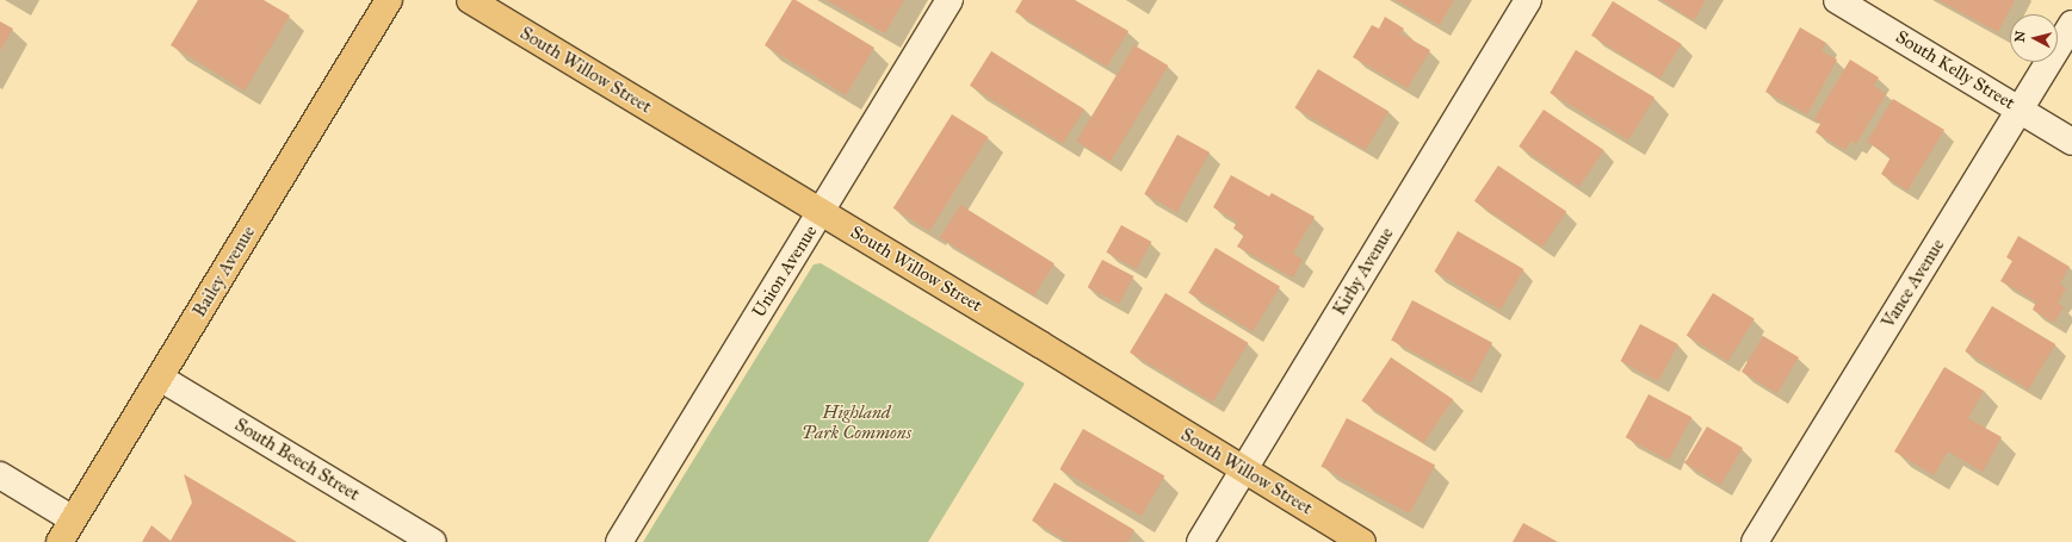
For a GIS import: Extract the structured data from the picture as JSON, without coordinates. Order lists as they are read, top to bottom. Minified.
{"streets":{"main road":["South Willow Street","Bailey Avenue"],"street":["South Kelly Street","Union Avenue","Kirby Avenue","Vance Avenue","South Beech Street"]},"crossings":[["South Willow Street","Union Avenue"],["South Willow Street","Kirby Avenue"],["South Kelly Street","Vance Avenue"],["Bailey Avenue","South Beech Street"]],"parks":["Highland Park Commons"],"north":"left"}
